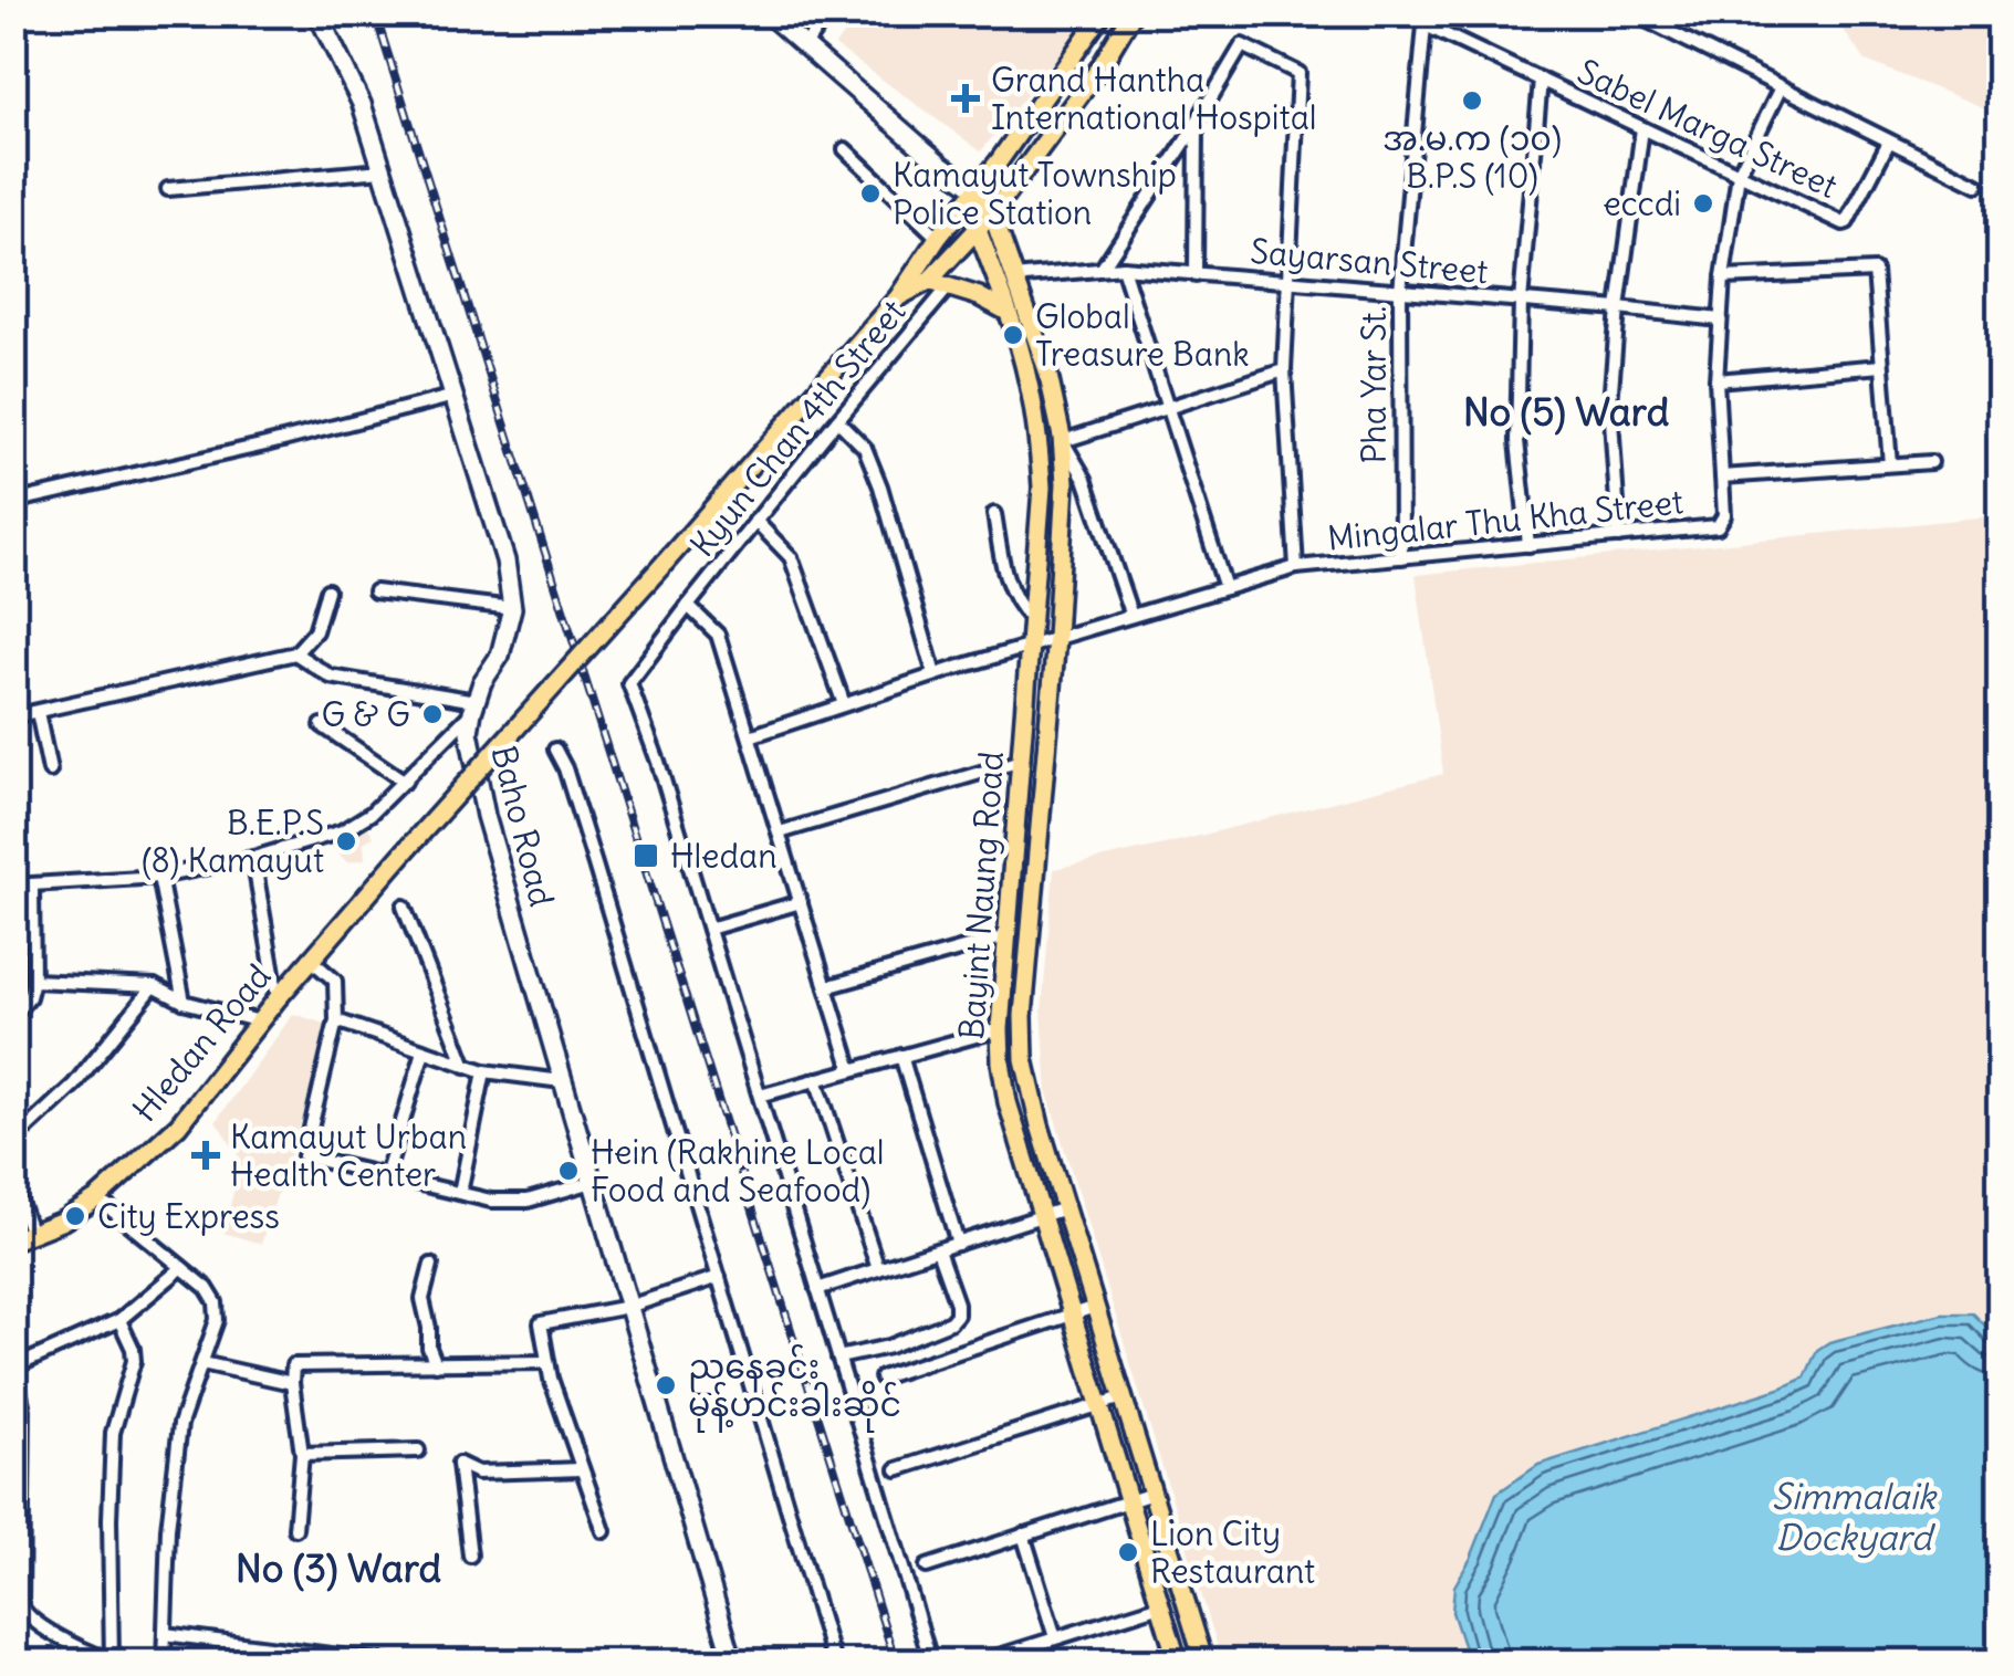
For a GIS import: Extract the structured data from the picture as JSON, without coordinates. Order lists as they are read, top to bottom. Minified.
{"streets":{"main road":["Baho Road","Bayint Naung Road","Hledan Road"],"street":["Sabel Marga Street","Sayarsan Street","Pha Yar St.","Kyun Chan 4th Street","Mingalar Thu Kha Street"]},"crossings":[["Sabel Marga Street","Pha Yar St."],["Sabel Marga Street","Mingalar Thu Kha Street"],["Sayarsan Street","Pha Yar St."],["Sayarsan Street","Mingalar Thu Kha Street"],["Sayarsan Street","Bayint Naung Road"],["Pha Yar St.","Mingalar Thu Kha Street"],["Mingalar Thu Kha Street","Bayint Naung Road"]],"districts":["No (5) Ward","No (3) Ward"],"water":["Simmalaik Dockyard"],"places":{"health":["Grand Hantha International Hospital","Kamayut Urban Health Center"],"other":["အ.မ.က (၁၀) B.P.S (10)","Kamayut Township Police Station","eccdi","Global Treasure Bank","G & G","B.E.P.S (8) Kamayut","Hein (Rakhine Local Food and Seafood)","City Express","ညနေခင်း မုန့်ဟင်းခါးဆိုင်","Lion City Restaurant"],"transit":["Hledan"]}}
